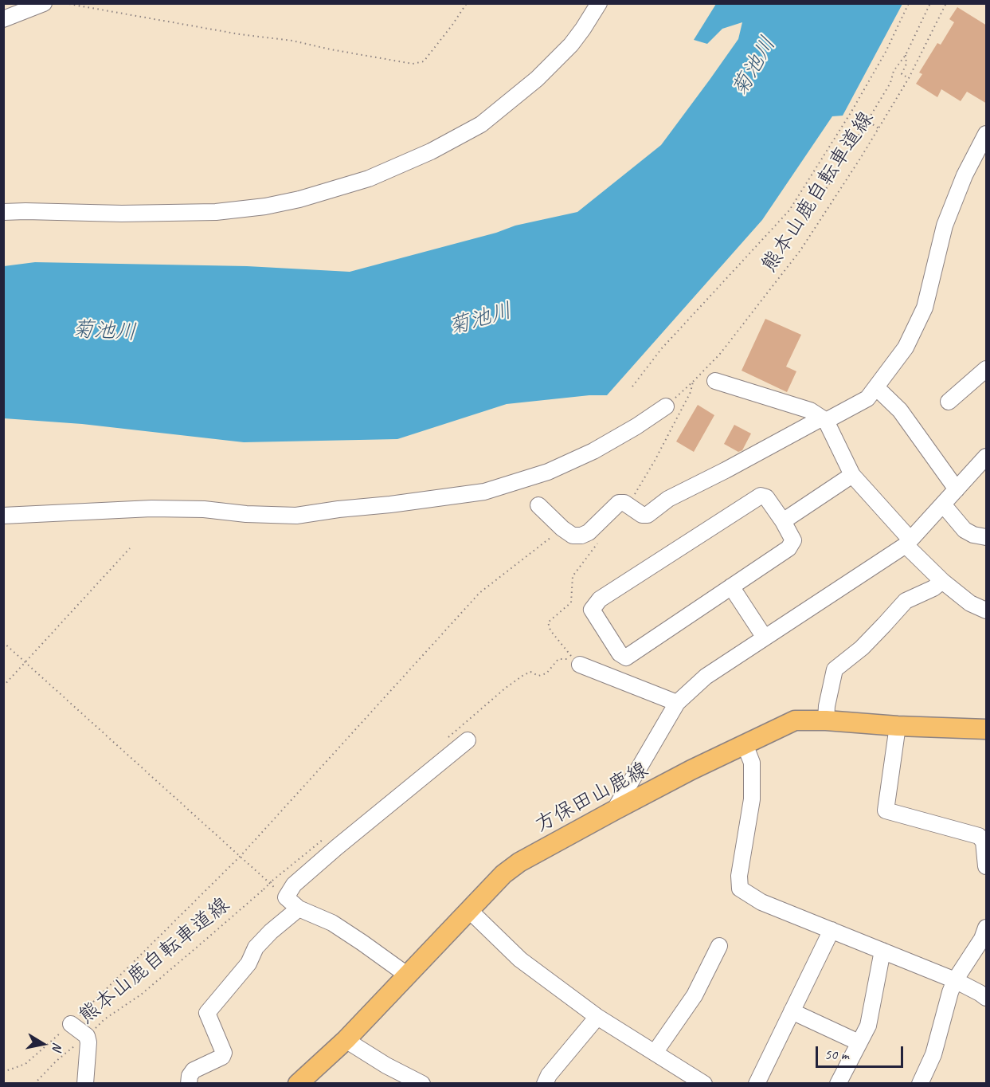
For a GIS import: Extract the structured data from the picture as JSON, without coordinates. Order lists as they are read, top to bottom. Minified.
{"streets":{"main road":["方保田山鹿線"],"path":["熊本山鹿自転車道線"]},"water":["菊池川"],"scale_bar":"50 m","north":"right"}
